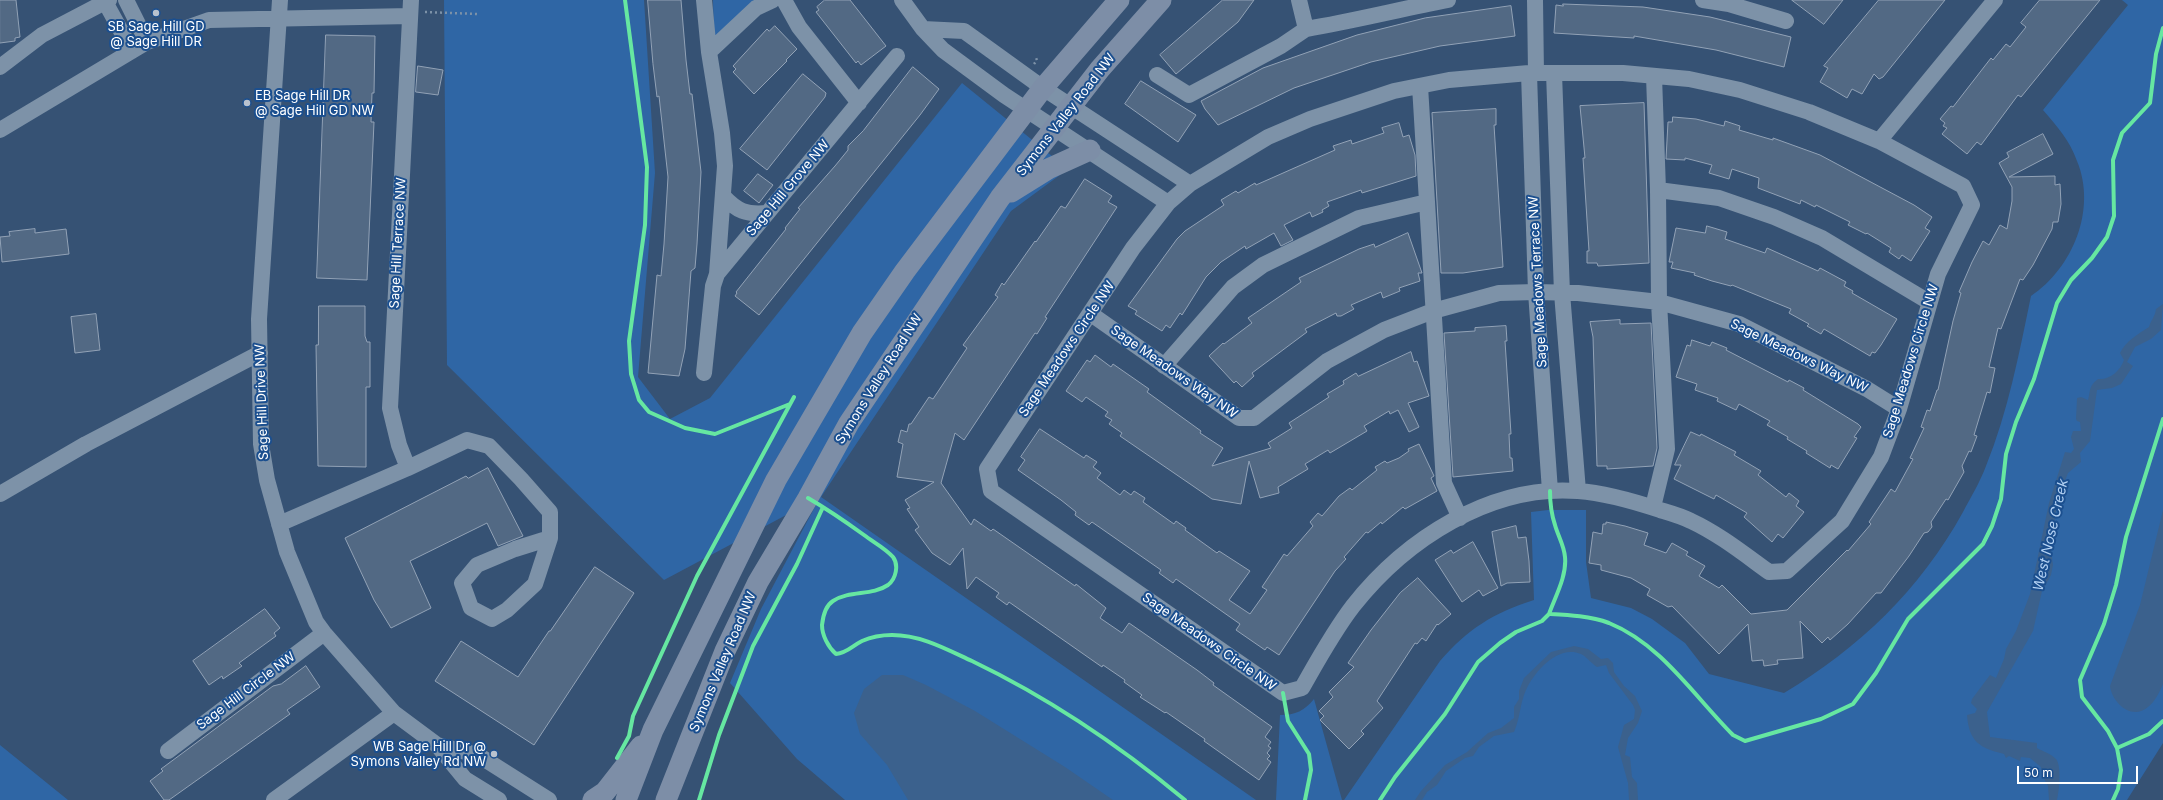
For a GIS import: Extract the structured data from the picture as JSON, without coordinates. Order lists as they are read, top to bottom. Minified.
{"streets":{"main road":["Symons Valley Road NW"],"street":["Sage Hill Grove NW","Sage Hill Terrace NW","Sage Meadows Terrace NW","Sage Meadows Circle NW","Sage Meadows Way NW","Sage Hill Drive NW","Sage Hill Circle NW"]},"crossings":[["Sage Meadows Terrace NW","Sage Meadows Circle NW"],["Sage Meadows Terrace NW","Sage Meadows Way NW"],["Sage Meadows Circle NW","Sage Meadows Way NW"],["Sage Hill Drive NW","Sage Hill Circle NW"]],"water":["West Nose Creek"],"places":["SB Sage Hill GD @ Sage Hill DR","EB Sage Hill DR @ Sage Hill GD NW","WB Sage Hill Dr @ Symons Valley Rd NW"],"scale_bar":"50 m"}
